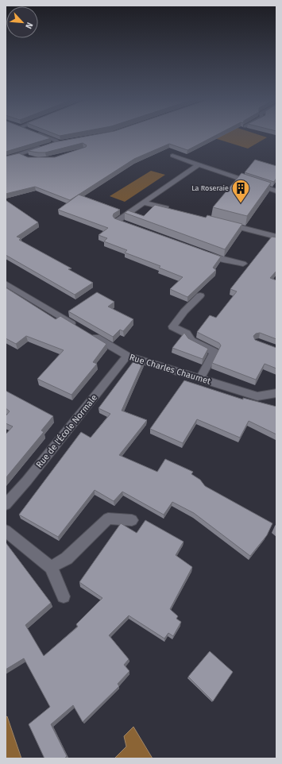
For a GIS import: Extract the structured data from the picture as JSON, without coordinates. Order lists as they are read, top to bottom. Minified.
{"streets":{"street":["Rue Charles Chaumet","Rue de l'École Normale"]},"crossings":[["Rue Charles Chaumet","Rue de l'École Normale"]],"places":{"building":["La Roseraie"]},"north":"bottom right"}
